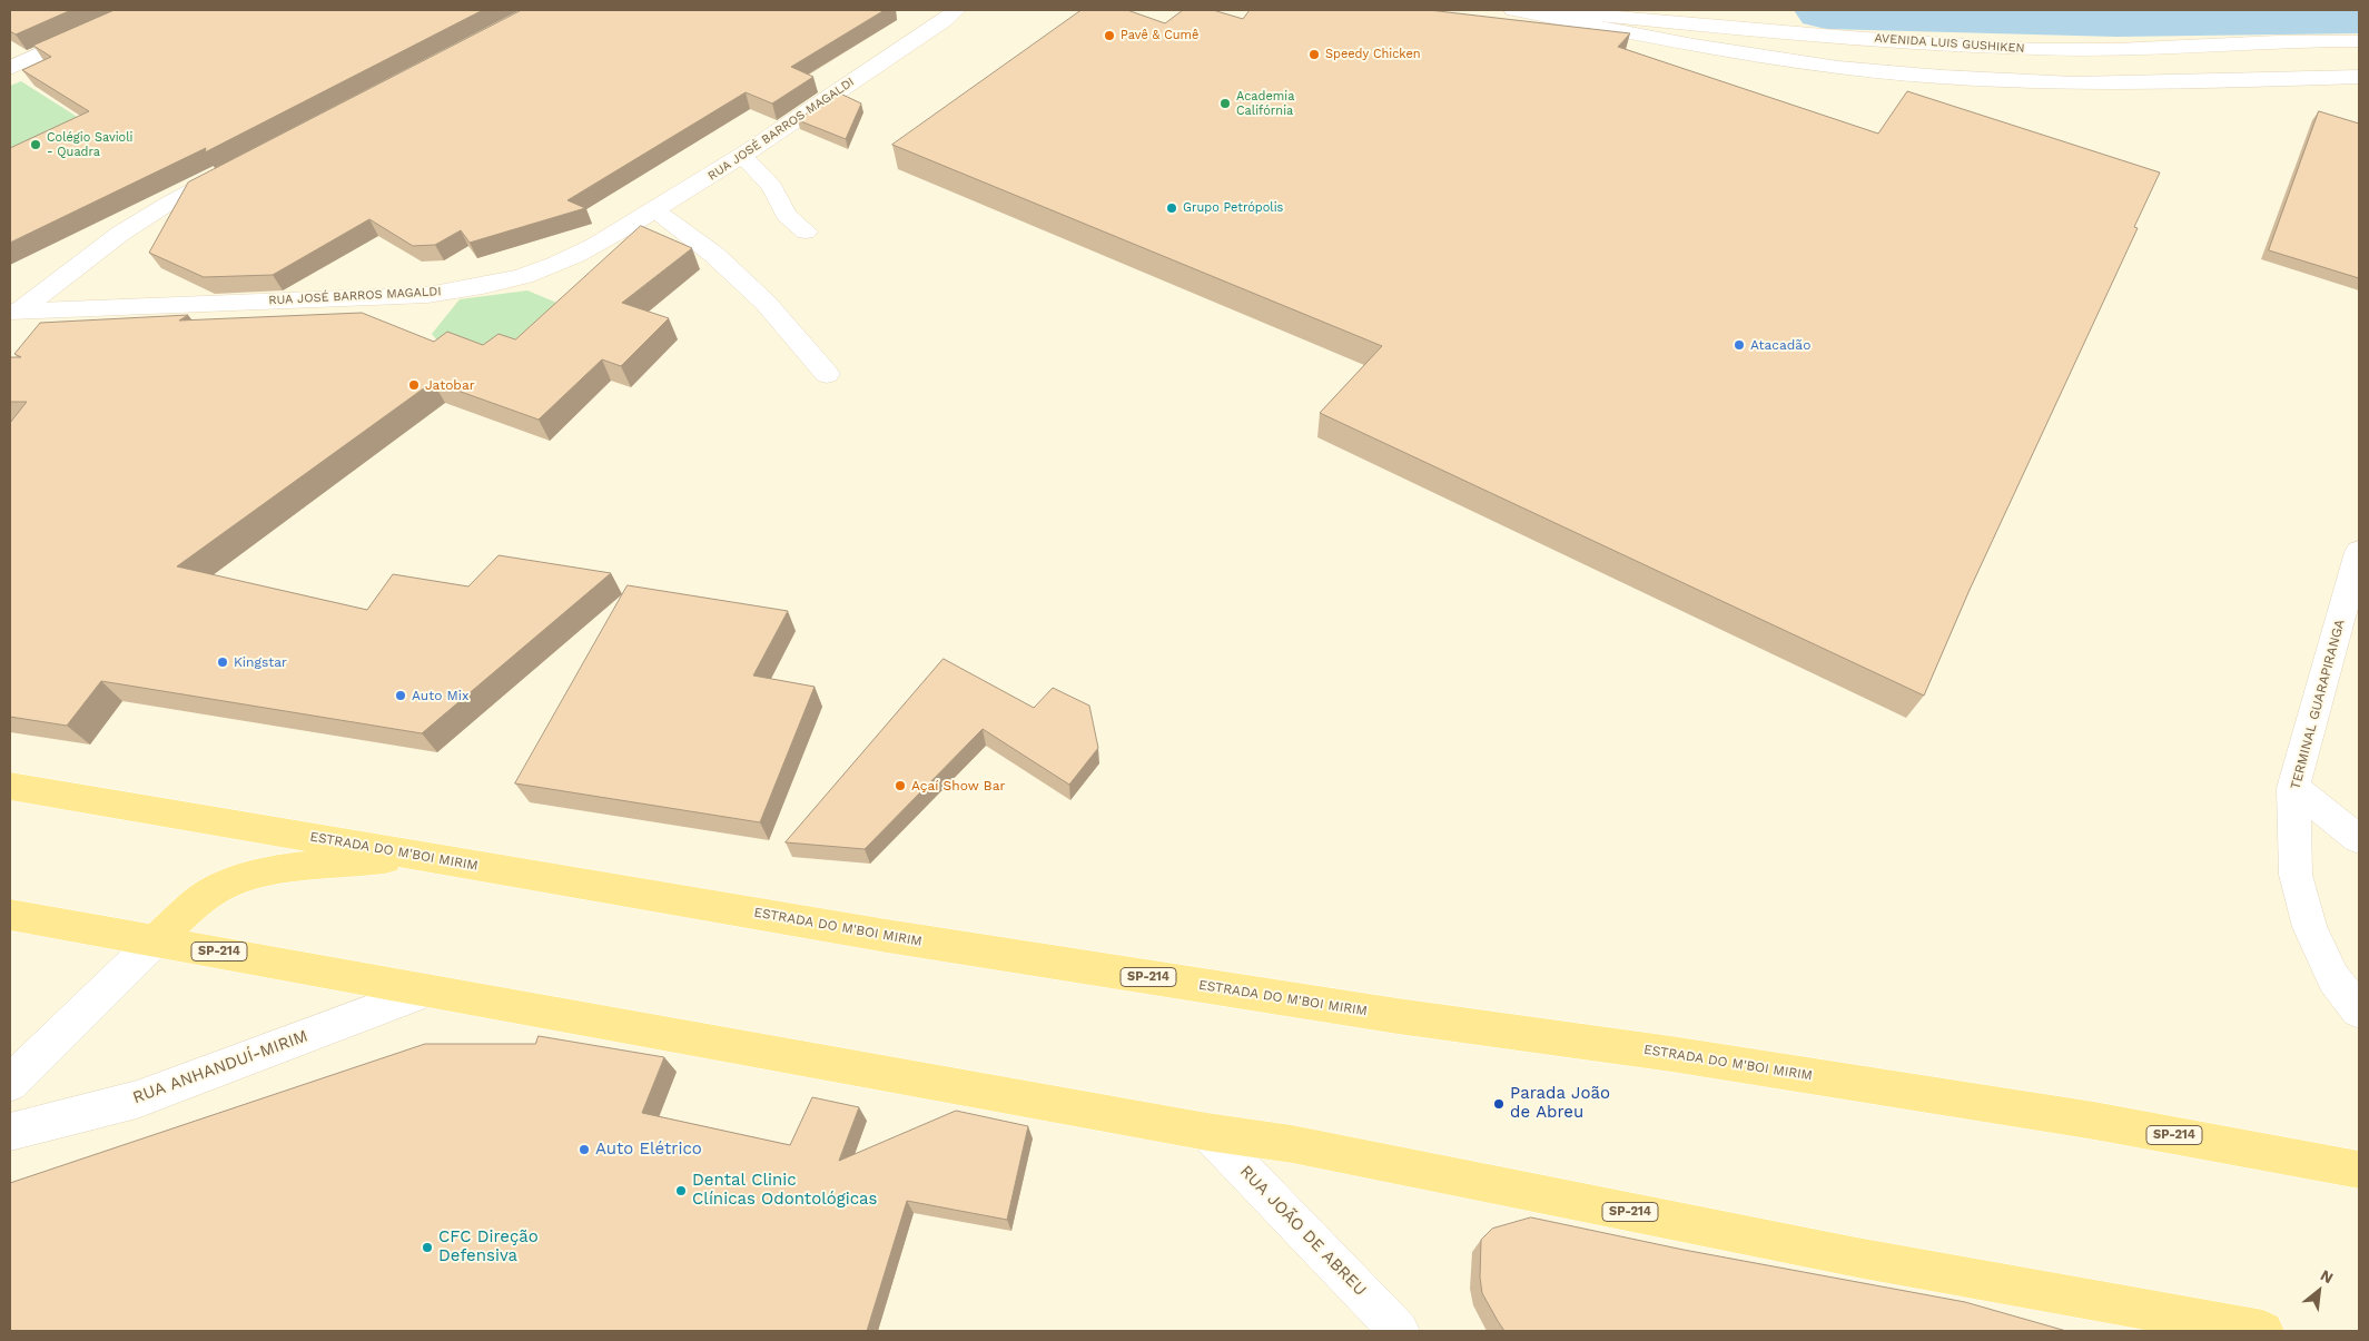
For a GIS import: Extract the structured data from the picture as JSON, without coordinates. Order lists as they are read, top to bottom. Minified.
{"streets":{"main road":["AVENIDA LUIS GUSHIKEN","RUA JOSÉ BARROS MAGALDI","TERMINAL GUARAPIRANGA","ESTRADA DO M'BOI MIRIM","SP-214","RUA ANHANDUÍ-MIRIM","RUA JOÃO DE ABREU"]},"crossings":[["SP-214","RUA ANHANDUÍ-MIRIM"],["SP-214","RUA JOÃO DE ABREU"]],"places":["Pavê & Cumê","Speedy Chicken","Academia Califórnia","Colégio Savioli - Quadra","Grupo Petrópolis","Atacadão","Jatobar","Kingstar","Auto Mix","Açaí Show Bar","Parada João de Abreu","Auto Elétrico","Dental Clinic Clínicas Odontológicas","CFC Direção Defensiva"],"north":"top right"}
